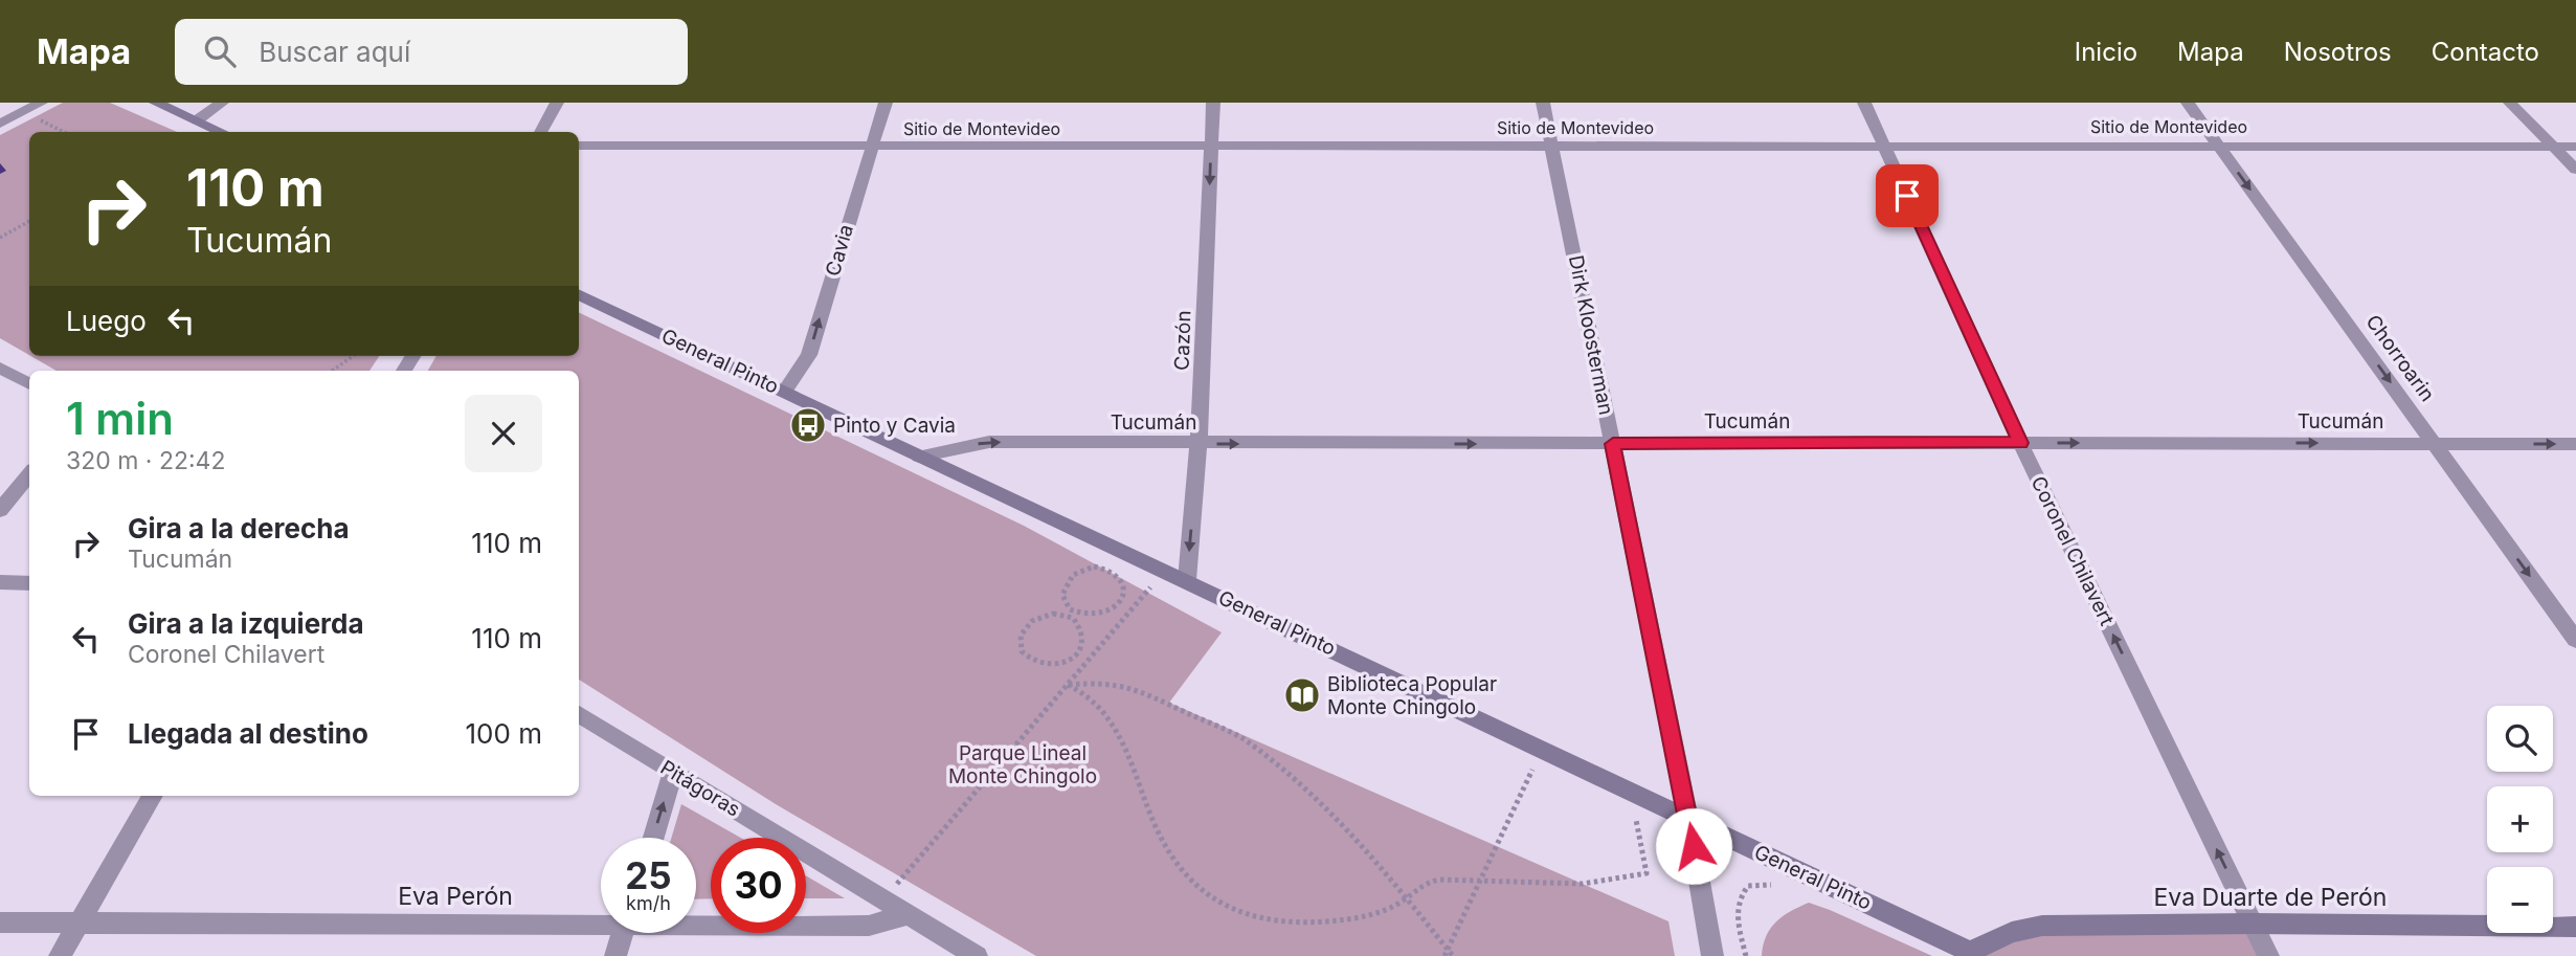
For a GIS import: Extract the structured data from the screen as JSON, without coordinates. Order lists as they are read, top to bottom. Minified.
{"streets":{"main road":["General Pinto","Eva Duarte de Perón"],"street":["Sitio de Montevideo","Cavia","Dirk Kloosterman","Cazón","Chorroarin","Tucumán","Coronel Chilavert","Pitágoras","Eva Perón"]},"crossings":[["Sitio de Montevideo","Cavia"],["Sitio de Montevideo","Dirk Kloosterman"],["Sitio de Montevideo","Cazón"],["Sitio de Montevideo","Chorroarin"],["Sitio de Montevideo","Coronel Chilavert"],["Cavia","General Pinto"],["Dirk Kloosterman","General Pinto"],["Dirk Kloosterman","Tucumán"],["Cazón","General Pinto"],["Cazón","Tucumán"],["Chorroarin","Tucumán"],["General Pinto","Tucumán"],["General Pinto","Eva Duarte de Perón"],["Tucumán","Coronel Chilavert"],["Coronel Chilavert","Eva Duarte de Perón"],["Pitágoras","Eva Perón"]],"one_way":["Cavia","Cazón","Chorroarin","Tucumán","Coronel Chilavert"],"parks":["Parque Lineal Monte Chingolo"],"places":{"bus stop":["Pinto y Cavia"],"library":["Biblioteca Popular Monte Chingolo"]},"page":{"header":"Mapa","search":"Buscar aquí","nav":["Inicio","Mapa","Nosotros","Contacto"],"turn":["110 m","Tucumán"],"then":"Luego","heading":["1 min","320 m · 22:42"],"list":[{"name":"Gira a la derecha","note":"Tucumán","value":"110 m"},{"name":"Gira a la izquierda","note":"Coronel Chilavert","value":"110 m"},{"name":"Llegada al destino","value":"100 m"}],"map_buttons":["+","−"],"speed":"25 km/h","limit":"30"}}
